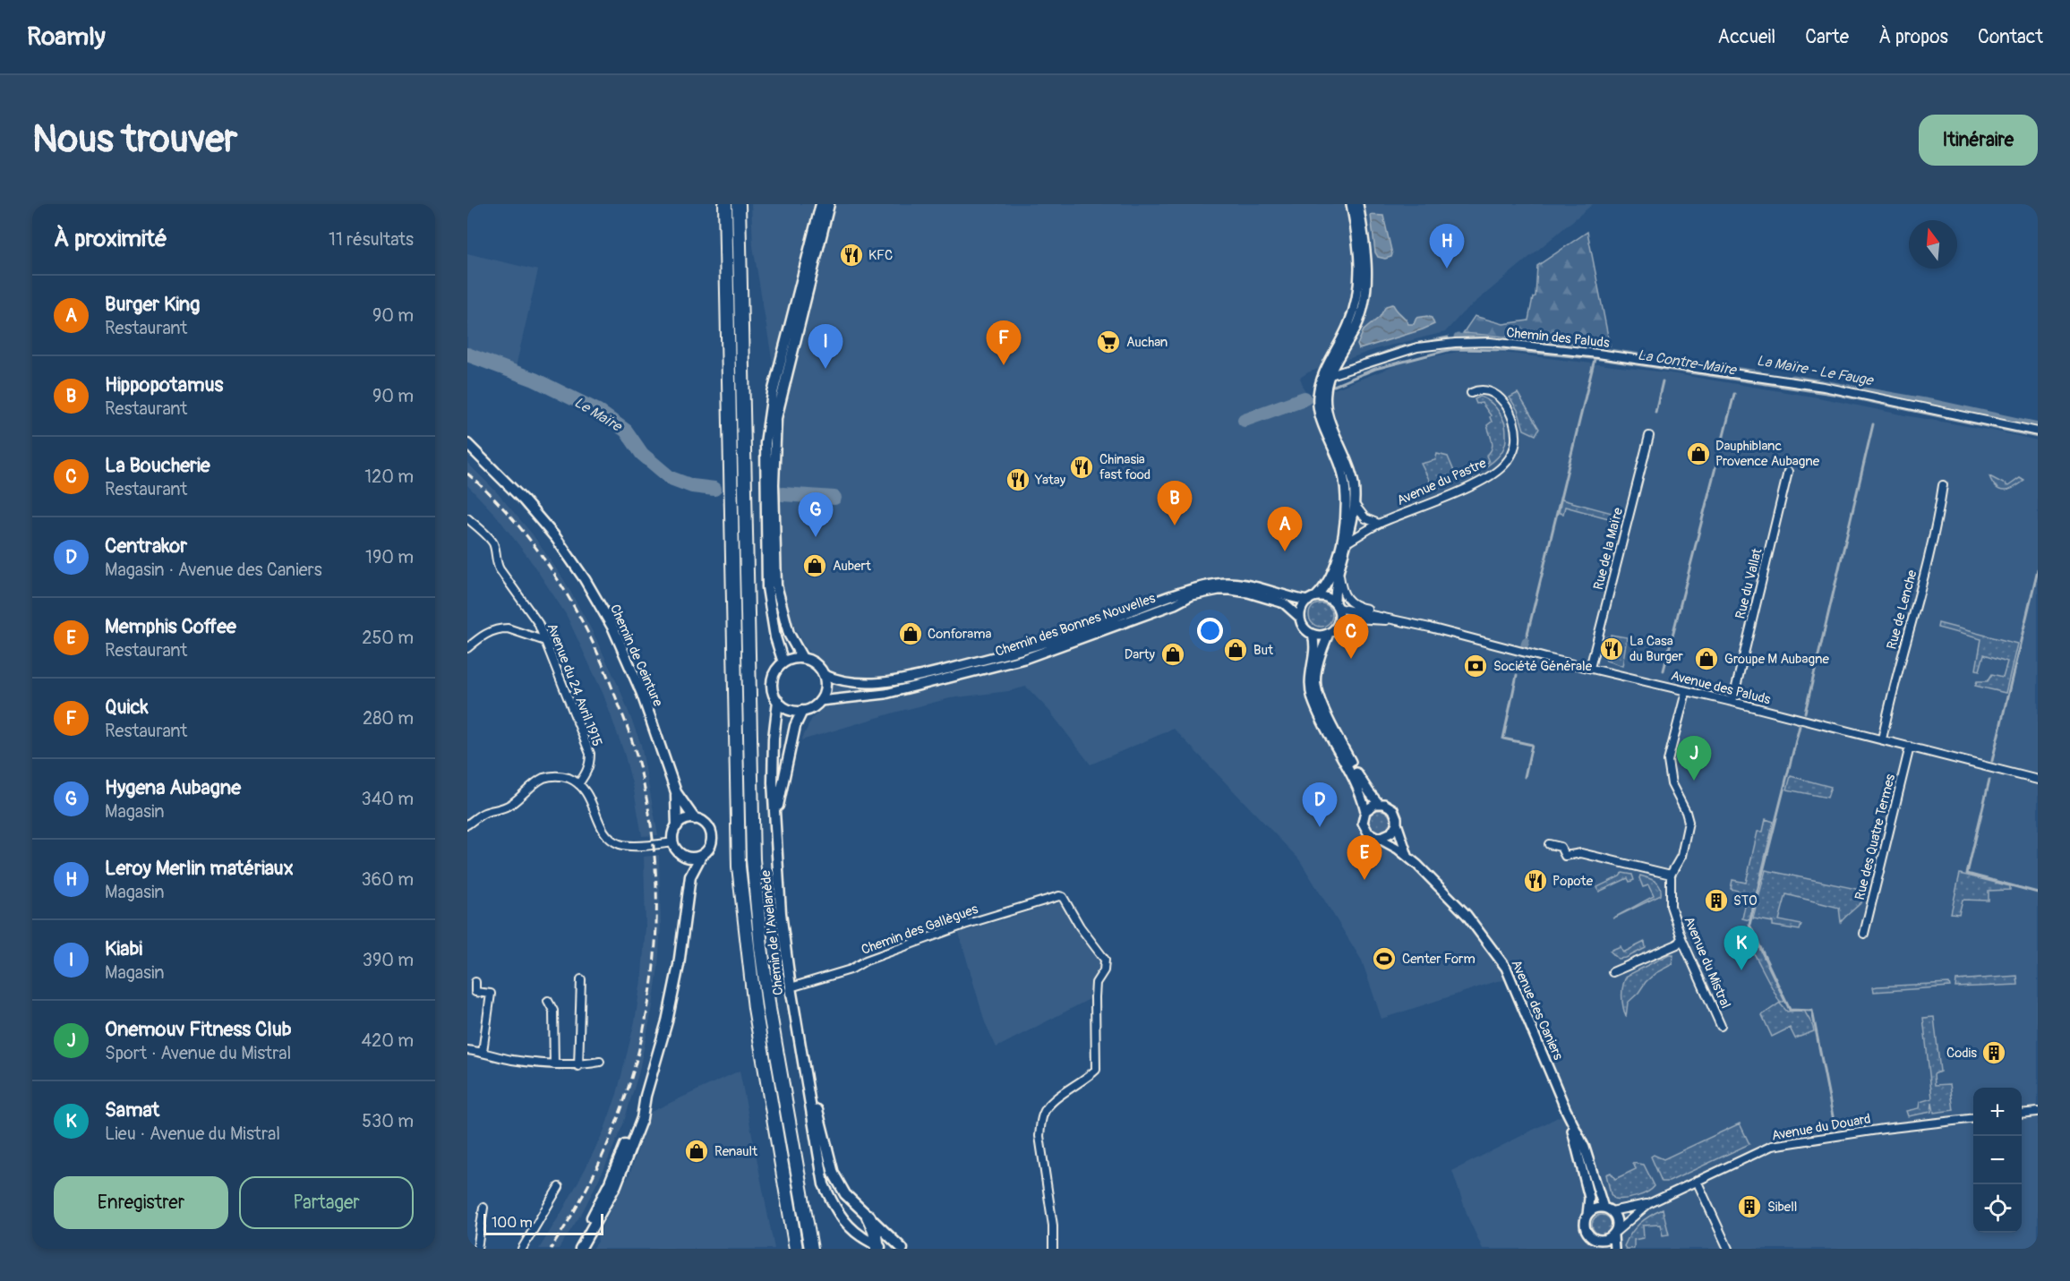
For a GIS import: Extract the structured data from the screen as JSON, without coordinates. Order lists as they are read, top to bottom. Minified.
{"streets":{"main road":["Chemin de Ceinture","Chemin de l'Avelanède"],"street":["Chemin des Paluds","Avenue du Pastre","Rue de la Maïre","Rue du Vallat","Rue de Lenche","Chemin des Bonnes Nouvelles","Avenue du 24 Avril 1915","Avenue des Paluds","Rue des Quatre Termes","Chemin des Gallègues","Avenue du Mistral","Avenue des Caniers","Avenue du Douard"]},"crossings":[["Rue de la Maïre","Avenue des Paluds"],["Rue du Vallat","Avenue des Paluds"],["Rue de Lenche","Avenue des Paluds"],["Chemin des Bonnes Nouvelles","Avenue des Paluds"],["Avenue des Paluds","Rue des Quatre Termes"],["Avenue des Paluds","Avenue du Mistral"],["Chemin des Gallègues","Chemin de l'Avelanède"],["Avenue des Caniers","Avenue du Douard"]],"water":["La Contre-Maïre","La Maïre - Le Fauge","Le Maïre"],"places":{"restaurant":["KFC","Chinasia fast food","Yatay","La Casa du Burger","Popote"],"supermarket":["Auchan"],"shop":["Dauphiblanc Provence Aubagne","Aubert","Conforama","But","Darty","Groupe M Aubagne","Renault"],"bank":["Société Générale"],"building":["STO","Codis","Sibell"],"sports":["Center Form"]},"scale_bar":"100 m","north":"top","page":{"header":"Roamly","nav":["Accueil","Carte","À propos","Contact"],"buttons":["Itinéraire",["Enregistrer","Partager"]],"title":"Nous trouver","heading":["À proximité","11 résultats"],"pins":["H","F","I","B","G","A","C","J","D","E","K"],"list":[{"mark":"A","name":"Burger King","note":"Restaurant","value":"90 m"},{"mark":"B","name":"Hippopotamus","note":"Restaurant","value":"90 m"},{"mark":"C","name":"La Boucherie","note":"Restaurant","value":"120 m"},{"mark":"D","name":"Centrakor","note":"Magasin · Avenue des Caniers","value":"190 m"},{"mark":"E","name":"Memphis Coffee","note":"Restaurant","value":"250 m"},{"mark":"F","name":"Quick","note":"Restaurant","value":"280 m"},{"mark":"G","name":"Hygena Aubagne","note":"Magasin","value":"340 m"},{"mark":"H","name":"Leroy Merlin matériaux","note":"Magasin","value":"360 m"},{"mark":"I","name":"Kiabi","note":"Magasin","value":"390 m"},{"mark":"J","name":"Onemouv Fitness Club","note":"Sport · Avenue du Mistral","value":"420 m"},{"mark":"K","name":"Samat","note":"Lieu · Avenue du Mistral","value":"530 m"}],"map_buttons":["+","−"],"scale":"100 m"}}
